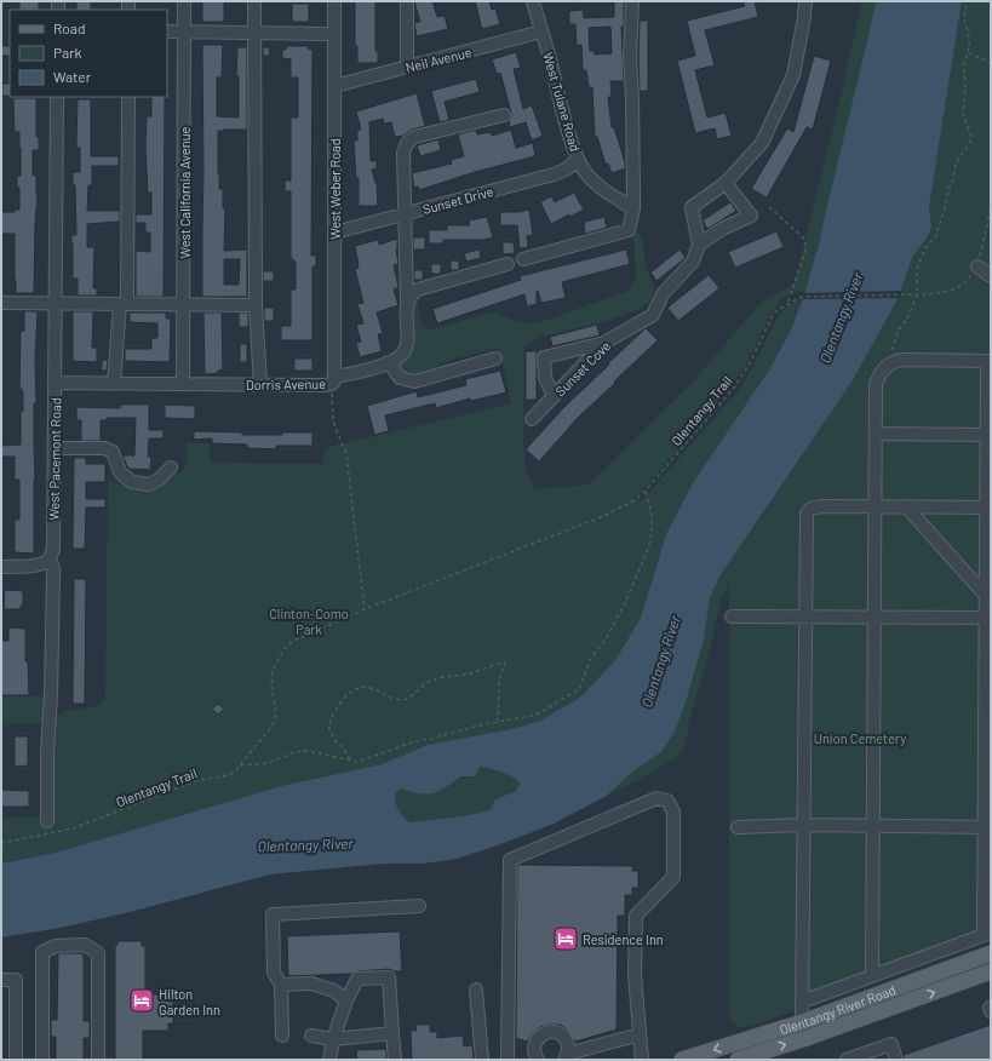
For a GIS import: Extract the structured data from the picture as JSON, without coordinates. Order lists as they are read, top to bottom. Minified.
{"streets":{"main road":["Olentangy River Road"],"street":["Neil Avenue","West Tulane Road","West Weber Road","West California Avenue","Sunset Drive","Sunset Cove","Dorris Avenue","West Pacemont Road"],"path":["Olentangy Trail"]},"crossings":[["Neil Avenue","West Tulane Road"],["Neil Avenue","West Weber Road"],["West Tulane Road","Sunset Drive"],["West Weber Road","Sunset Drive"],["West Weber Road","Dorris Avenue"],["West California Avenue","Dorris Avenue"],["Dorris Avenue","West Pacemont Road"]],"water":["Olentangy River"],"parks":["Clinton-Como Park","Union Cemetery"],"places":{"hotel":["Residence Inn","Hilton Garden Inn"]},"legend":["Road","Park","Water"]}
